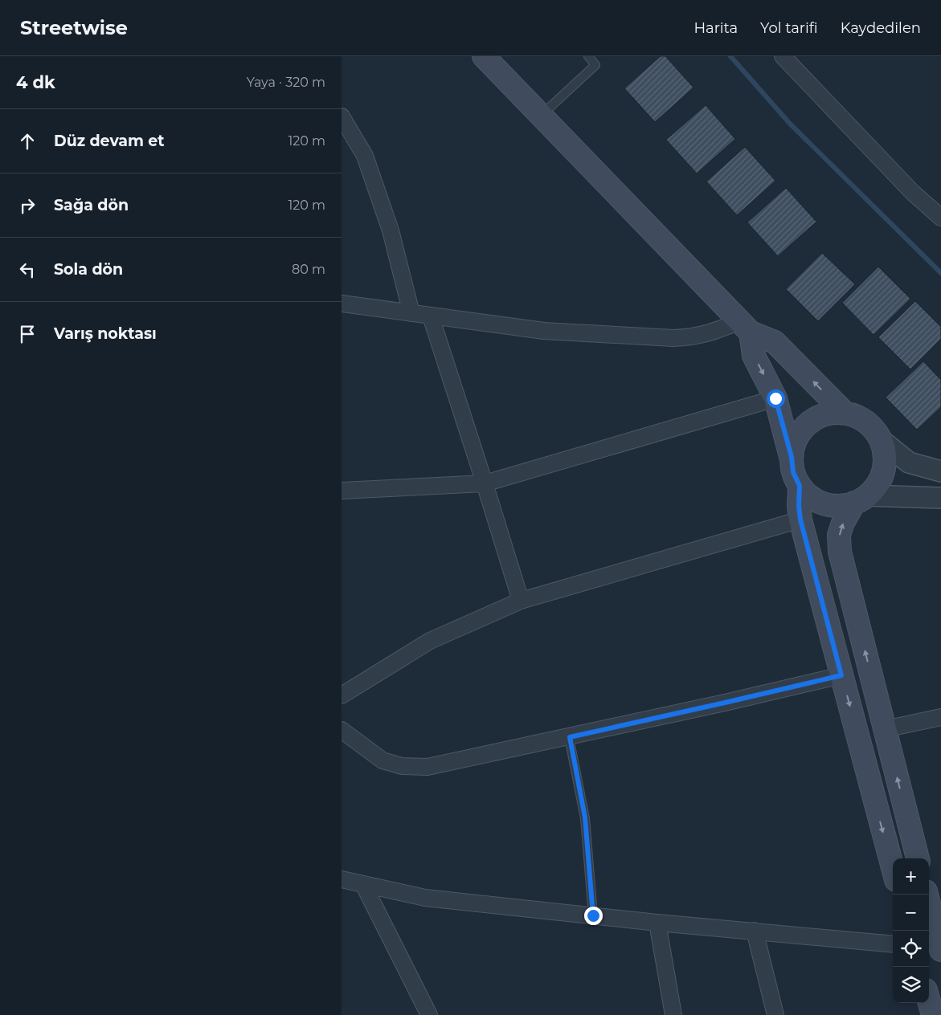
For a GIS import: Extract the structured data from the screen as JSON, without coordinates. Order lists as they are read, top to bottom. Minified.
{"page":{"header":"Streetwise","nav":["Harita","Yol tarifi","Kaydedilen"],"heading":["4 dk","Yaya · 320 m"],"list":[["Düz devam et","120 m"],["Sağa dön","120 m"],["Sola dön","80 m"],"Varış noktası"],"map_buttons":["+","−"]}}
